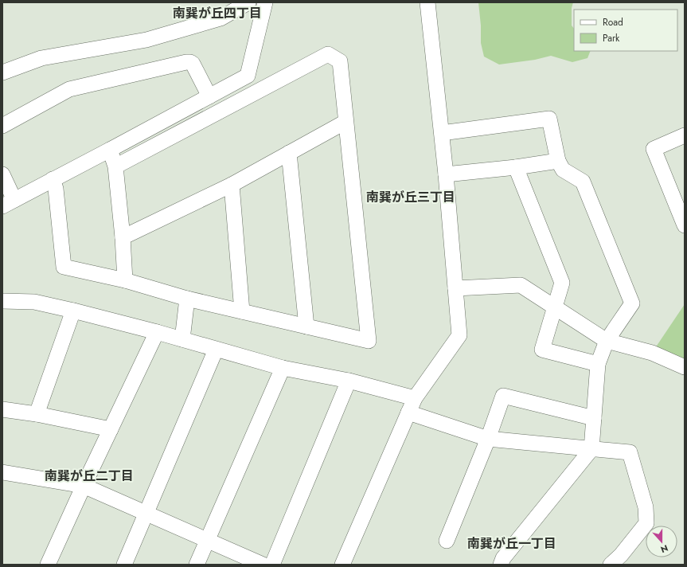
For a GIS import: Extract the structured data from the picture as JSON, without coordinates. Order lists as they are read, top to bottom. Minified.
{"districts":["南巽が丘四丁目","南巽が丘三丁目","南巽が丘二丁目","南巽が丘一丁目"],"legend":["Road","Park"],"north":"bottom"}
